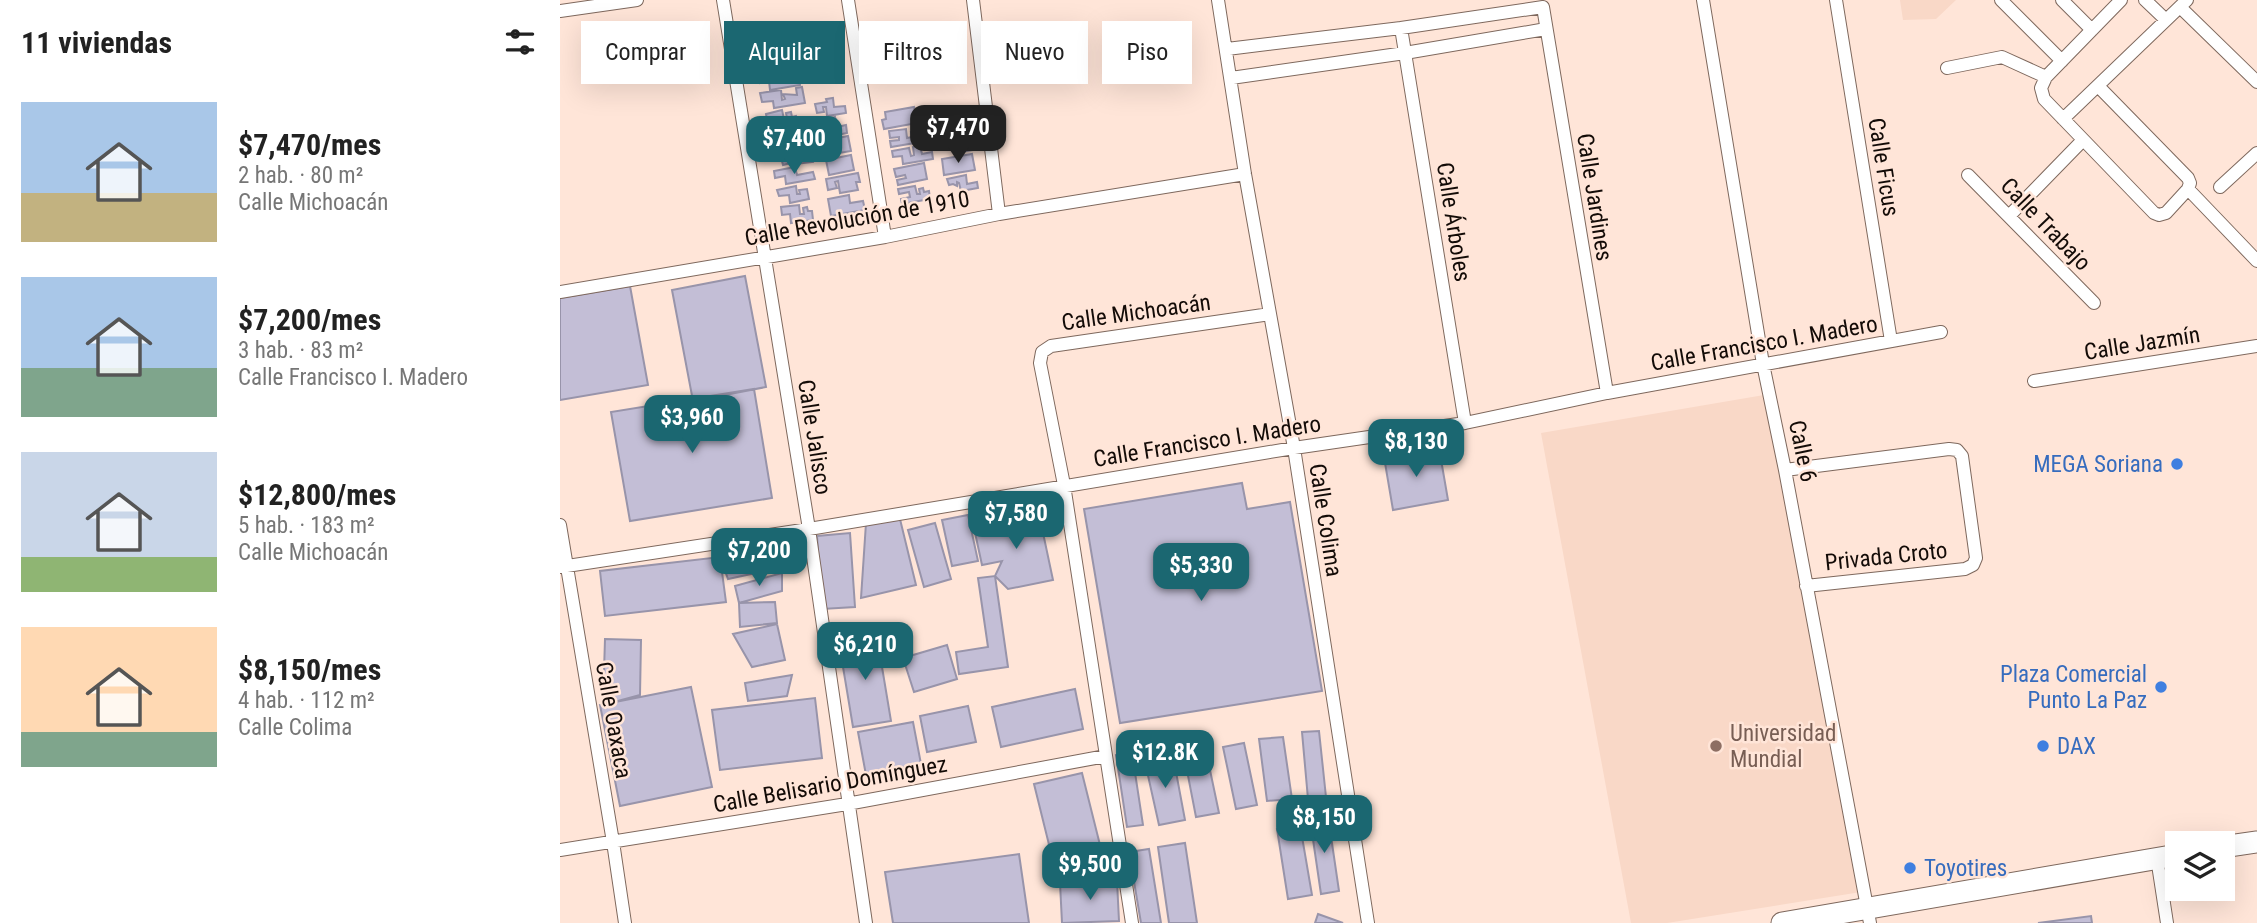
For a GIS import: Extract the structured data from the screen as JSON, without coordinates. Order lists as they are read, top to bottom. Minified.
{"streets":{"street":["Calle Ficus","Calle Jardines","Calle Revolución de 1910","Calle Árboles","Calle Trabajo","Calle Michoacán","Calle Francisco I. Madero","Calle Jazmín","Calle Jalisco","Calle 6","Calle Colima","Privada Croto","Calle Oaxaca","Calle Belisario Domínguez"]},"crossings":[["Calle Ficus","Calle Francisco I. Madero"],["Calle Jardines","Calle Árboles"],["Calle Jardines","Calle Francisco I. Madero"],["Calle Revolución de 1910","Calle Jalisco"],["Calle Revolución de 1910","Calle Colima"],["Calle Árboles","Calle Francisco I. Madero"],["Calle Michoacán","Calle Francisco I. Madero"],["Calle Michoacán","Calle Colima"],["Calle Michoacán","Calle Belisario Domínguez"],["Calle Francisco I. Madero","Calle Jalisco"],["Calle Francisco I. Madero","Calle 6"],["Calle Francisco I. Madero","Calle Colima"],["Calle Francisco I. Madero","Calle Oaxaca"],["Calle Jalisco","Calle Belisario Domínguez"],["Calle 6","Privada Croto"],["Calle Oaxaca","Calle Belisario Domínguez"]],"places":["MEGA Soriana","Plaza Comercial Punto La Paz","Universidad Mundial","DAX","Toyotires"],"page":{"heading":"11 viviendas","chip":["Comprar","Alquilar","Filtros","Nuevo","Piso"],"list":[{"name":"$7,470/mes","note":"2 hab. · 80 m² · Calle Michoacán"},{"name":"$7,200/mes","note":"3 hab. · 83 m² · Calle Francisco I. Madero"},{"name":"$12,800/mes","note":"5 hab. · 183 m² · Calle Michoacán"},{"name":"$8,150/mes","note":"4 hab. · 112 m² · Calle Colima"}],"price":["$7,470","$7,400","$3,960","$8,130","$7,580","$7,200","$5,330","$6,210","$12.8K","$8,150","$9,500"]}}
